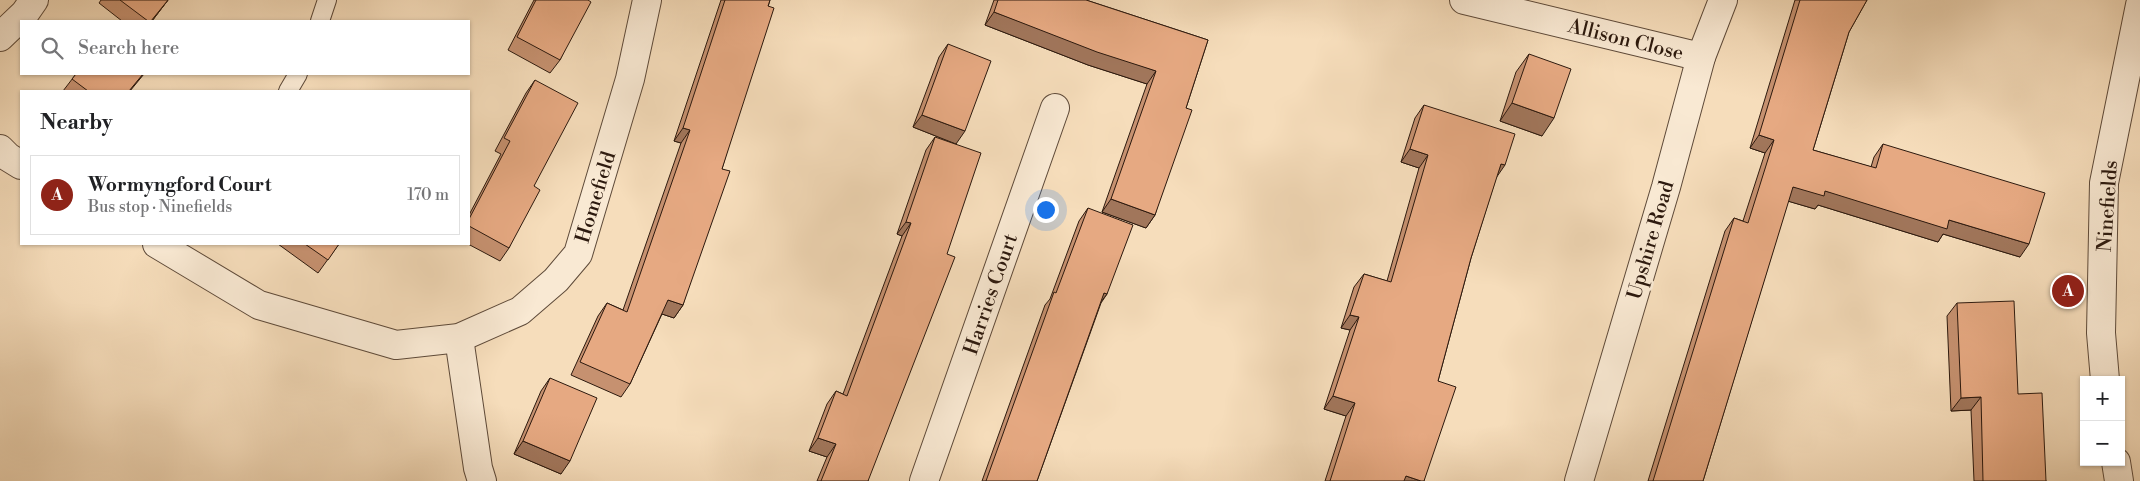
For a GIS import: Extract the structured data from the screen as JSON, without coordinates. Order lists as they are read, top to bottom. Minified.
{"streets":{"street":["Allison Close","Homefield","Ninefields","Upshire Road","Harries Court"]},"crossings":[["Allison Close","Upshire Road"]],"page":{"search":"Search here","heading":"Nearby","list":[{"mark":"A","name":"Wormyngford Court","note":"Bus stop · Ninefields","value":"170 m"}],"pins":"A","map_buttons":["+","−"]}}
